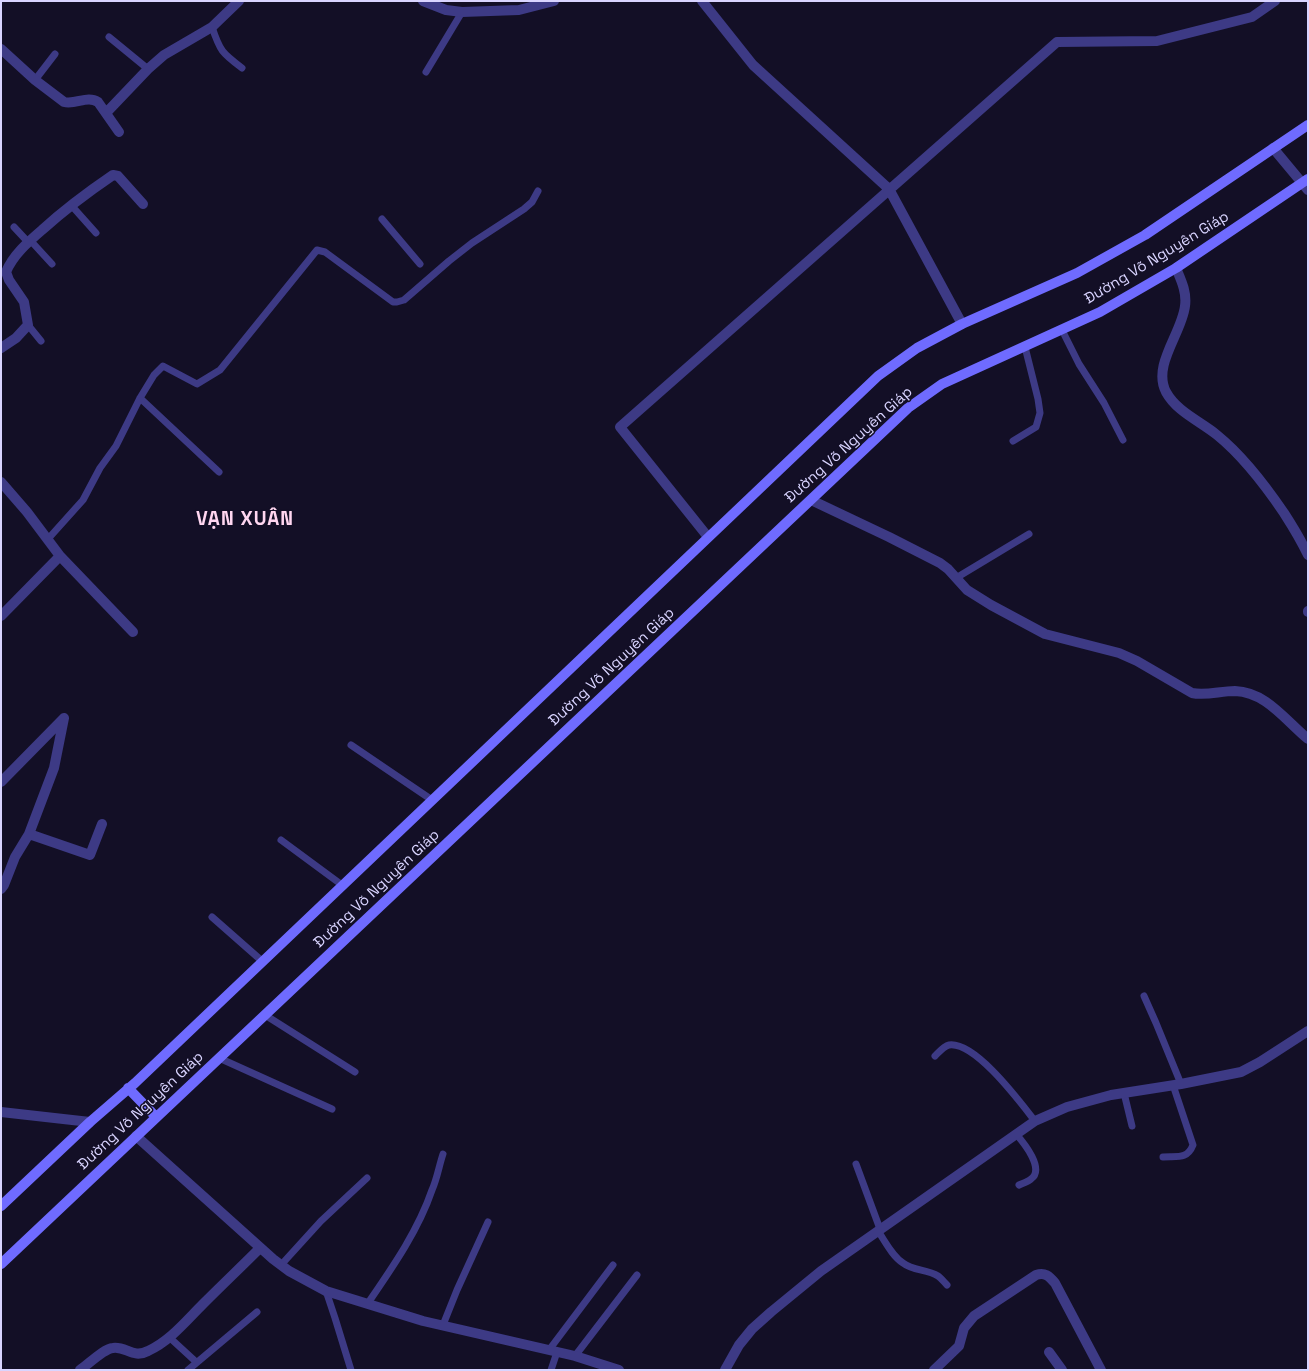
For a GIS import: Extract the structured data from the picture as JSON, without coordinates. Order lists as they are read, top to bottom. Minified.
{"streets":{"main road":["Đường Võ Nguyên Giáp"]},"districts":["VẠN XUÂN"]}
